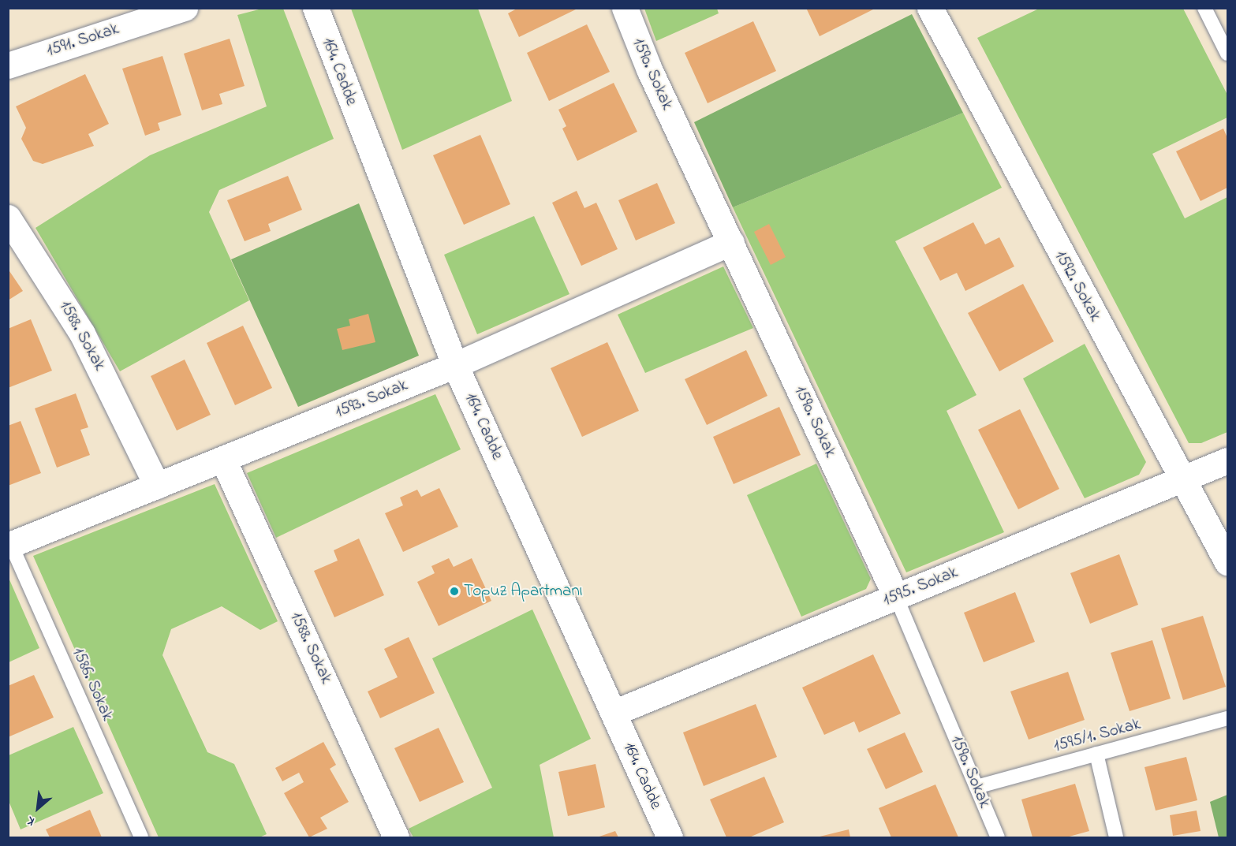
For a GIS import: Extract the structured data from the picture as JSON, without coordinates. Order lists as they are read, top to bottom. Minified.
{"streets":{"street":["1591. Sokak","164. Cadde","1590. Sokak","1592. Sokak","1588. Sokak","1593. Sokak","1595. Sokak"],"lane":["1586. Sokak","1595/1. Sokak"]},"crossings":[["164. Cadde","1593. Sokak"],["164. Cadde","1595. Sokak"],["1590. Sokak","1593. Sokak"],["1590. Sokak","1595. Sokak"],["1590. Sokak","1595/1. Sokak"],["1592. Sokak","1595. Sokak"],["1588. Sokak","1593. Sokak"],["1593. Sokak","1586. Sokak"]],"places":["Topuz Apartmanı"],"north":"bottom left"}
